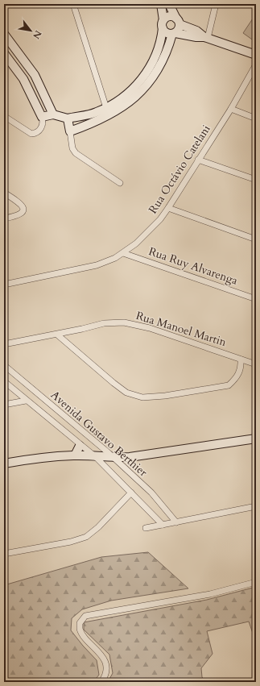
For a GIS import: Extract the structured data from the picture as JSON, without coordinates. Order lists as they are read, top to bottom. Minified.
{"streets":{"street":["Rua Octávio Catelani","Rua Ruy Alvarenga","Rua Manoel Martin","Avenida Gustavo Berthier"]},"crossings":[["Rua Octávio Catelani","Rua Ruy Alvarenga"]],"north":"bottom right"}
